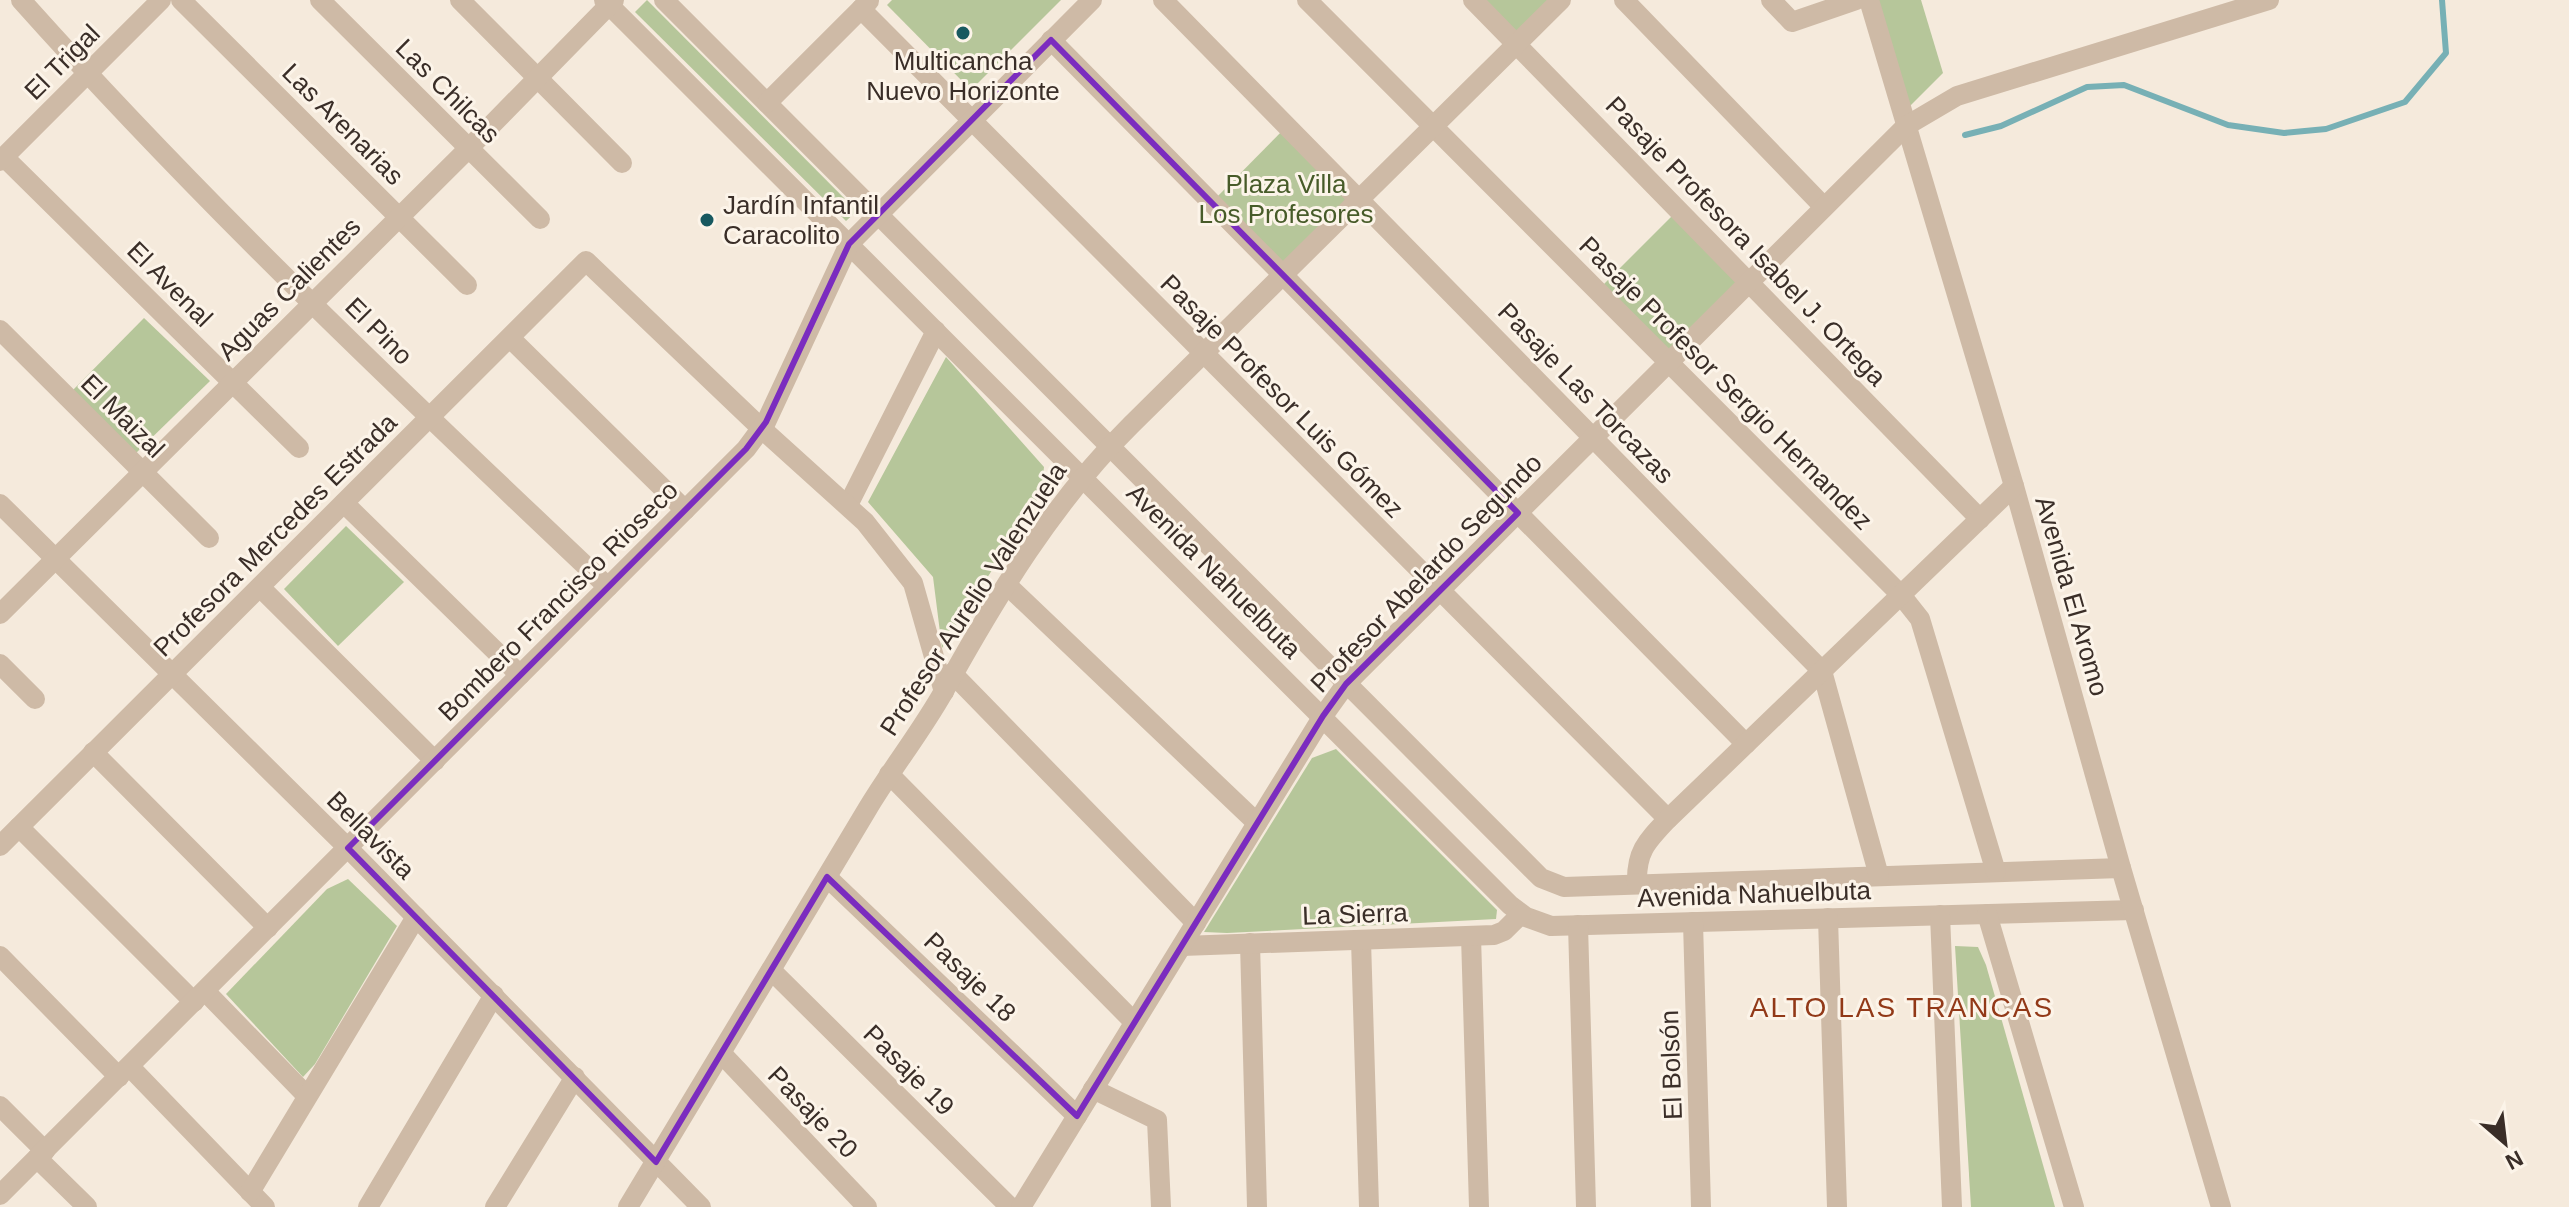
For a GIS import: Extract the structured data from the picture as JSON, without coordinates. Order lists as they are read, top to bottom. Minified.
{"streets":{"street":["El Trigal","Las Chilcas","Las Arenarias","Pasaje Profesora Isabel J. Ortega","El Avenal","Aguas Calientes","El Pino","Pasaje Profesor Sergio Hernandez","Pasaje Las Torcazas","Pasaje Profesor Luis Gómez","El Maizal","Profesora Mercedes Estrada","Avenida Nahuelbuta","Profesor Abelardo Segundo","Avenida El Aromo","Profesor Aurelio Valenzuela","Bombero Francisco Rioseco","Bellavista","La Sierra","Pasaje 18","El Bolsón","Pasaje 19","Pasaje 20"]},"crossings":[["El Trigal","El Avenal"],["El Trigal","El Pino"],["Las Chilcas","Aguas Calientes"],["Las Arenarias","Aguas Calientes"],["Pasaje Profesora Isabel J. Ortega","Profesor Abelardo Segundo"],["Pasaje Profesora Isabel J. Ortega","Profesor Aurelio Valenzuela"],["El Avenal","Aguas Calientes"],["Aguas Calientes","El Pino"],["Aguas Calientes","El Maizal"],["Aguas Calientes","Avenida Nahuelbuta"],["Aguas Calientes","Bellavista"],["El Pino","Profesora Mercedes Estrada"],["El Pino","Bombero Francisco Rioseco"],["Pasaje Profesor Sergio Hernandez","Avenida Nahuelbuta"],["Pasaje Profesor Sergio Hernandez","Profesor Abelardo Segundo"],["Pasaje Profesor Sergio Hernandez","Profesor Aurelio Valenzuela"],["Pasaje Las Torcazas","Avenida Nahuelbuta"],["Pasaje Las Torcazas","Profesor Abelardo Segundo"],["Pasaje Las Torcazas","Profesor Aurelio Valenzuela"],["Pasaje Profesor Luis Gómez","Profesor Abelardo Segundo"],["Pasaje Profesor Luis Gómez","Profesor Aurelio Valenzuela"],["Pasaje Profesor Luis Gómez","Bombero Francisco Rioseco"],["Profesora Mercedes Estrada","Bombero Francisco Rioseco"],["Profesora Mercedes Estrada","Bellavista"],["Avenida Nahuelbuta","Profesor Abelardo Segundo"],["Avenida Nahuelbuta","Avenida El Aromo"],["Avenida Nahuelbuta","Profesor Aurelio Valenzuela"],["Avenida Nahuelbuta","Bombero Francisco Rioseco"],["Avenida Nahuelbuta","La Sierra"],["Avenida Nahuelbuta","El Bolsón"],["Profesor Abelardo Segundo","Avenida El Aromo"],["Profesor Abelardo Segundo","La Sierra"],["Profesor Abelardo Segundo","Pasaje 18"],["Profesor Aurelio Valenzuela","Bellavista"],["Profesor Aurelio Valenzuela","Pasaje 18"],["Profesor Aurelio Valenzuela","Pasaje 19"],["Profesor Aurelio Valenzuela","Pasaje 20"],["Bombero Francisco Rioseco","Bellavista"]],"districts":["ALTO LAS TRANCAS"],"parks":["Plaza Villa Los Profesores"],"places":["Multicancha Nuevo Horizonte","Jardín Infantil Caracolito"],"north":"bottom right"}
